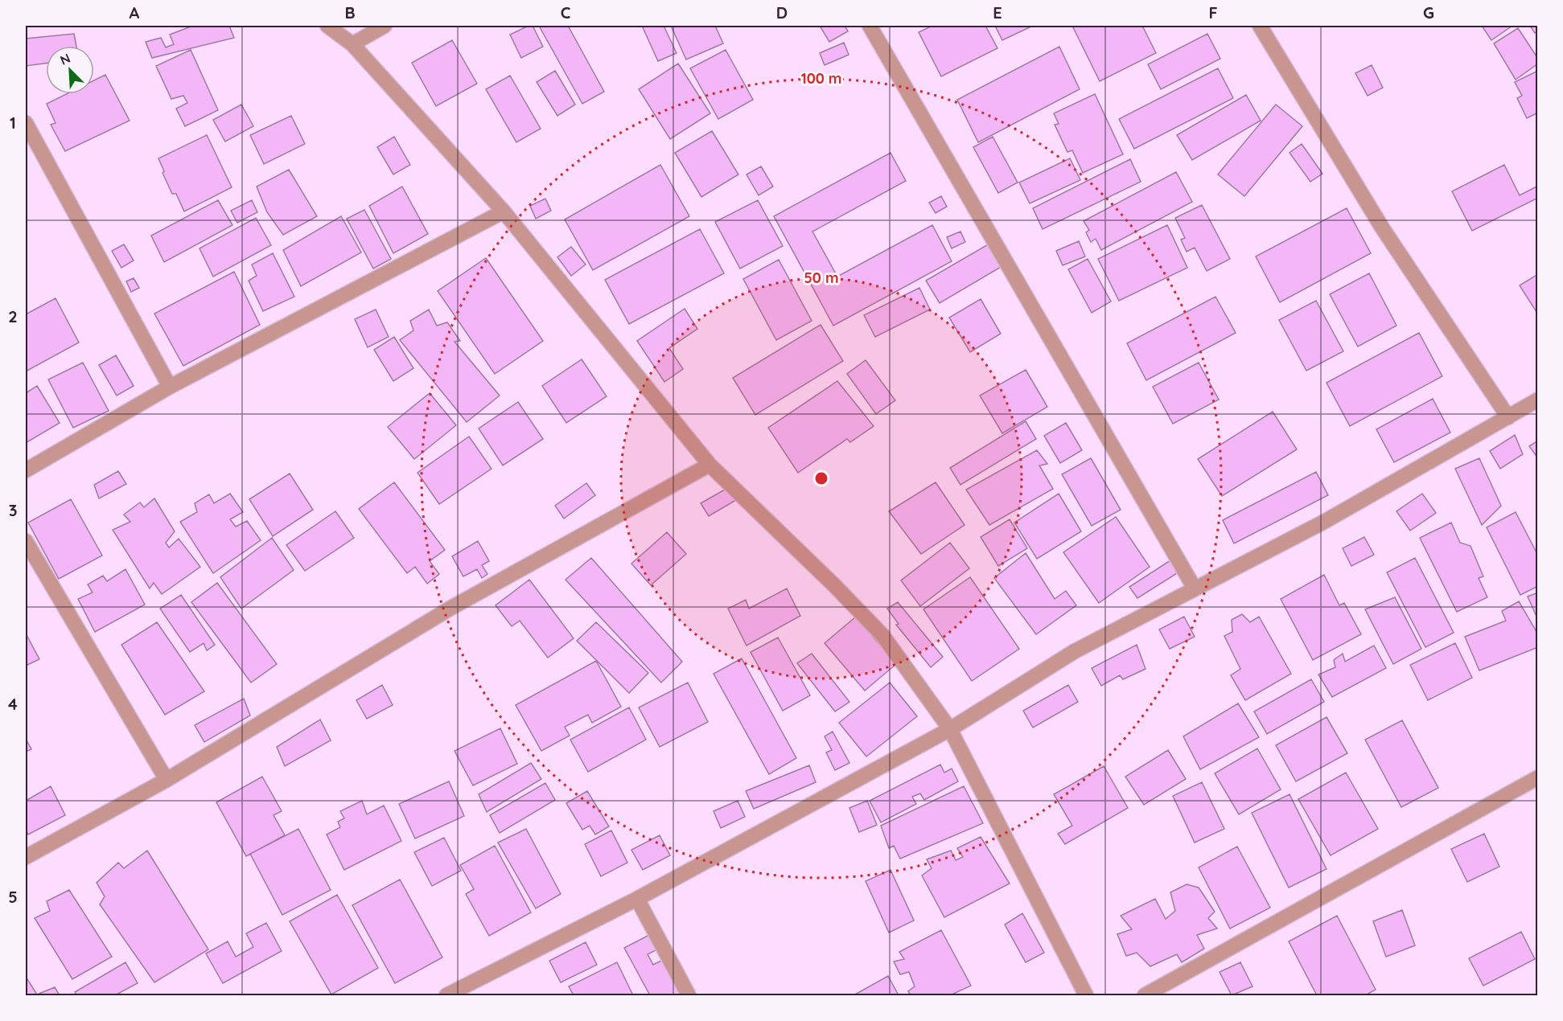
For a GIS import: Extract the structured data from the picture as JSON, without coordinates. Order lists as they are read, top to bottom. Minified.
{"north":"top left","grid":{"columns":["A","B","C","D","E","F","G"],"rows":["1","2","3","4","5"]},"rings":["100 m","50 m"]}
